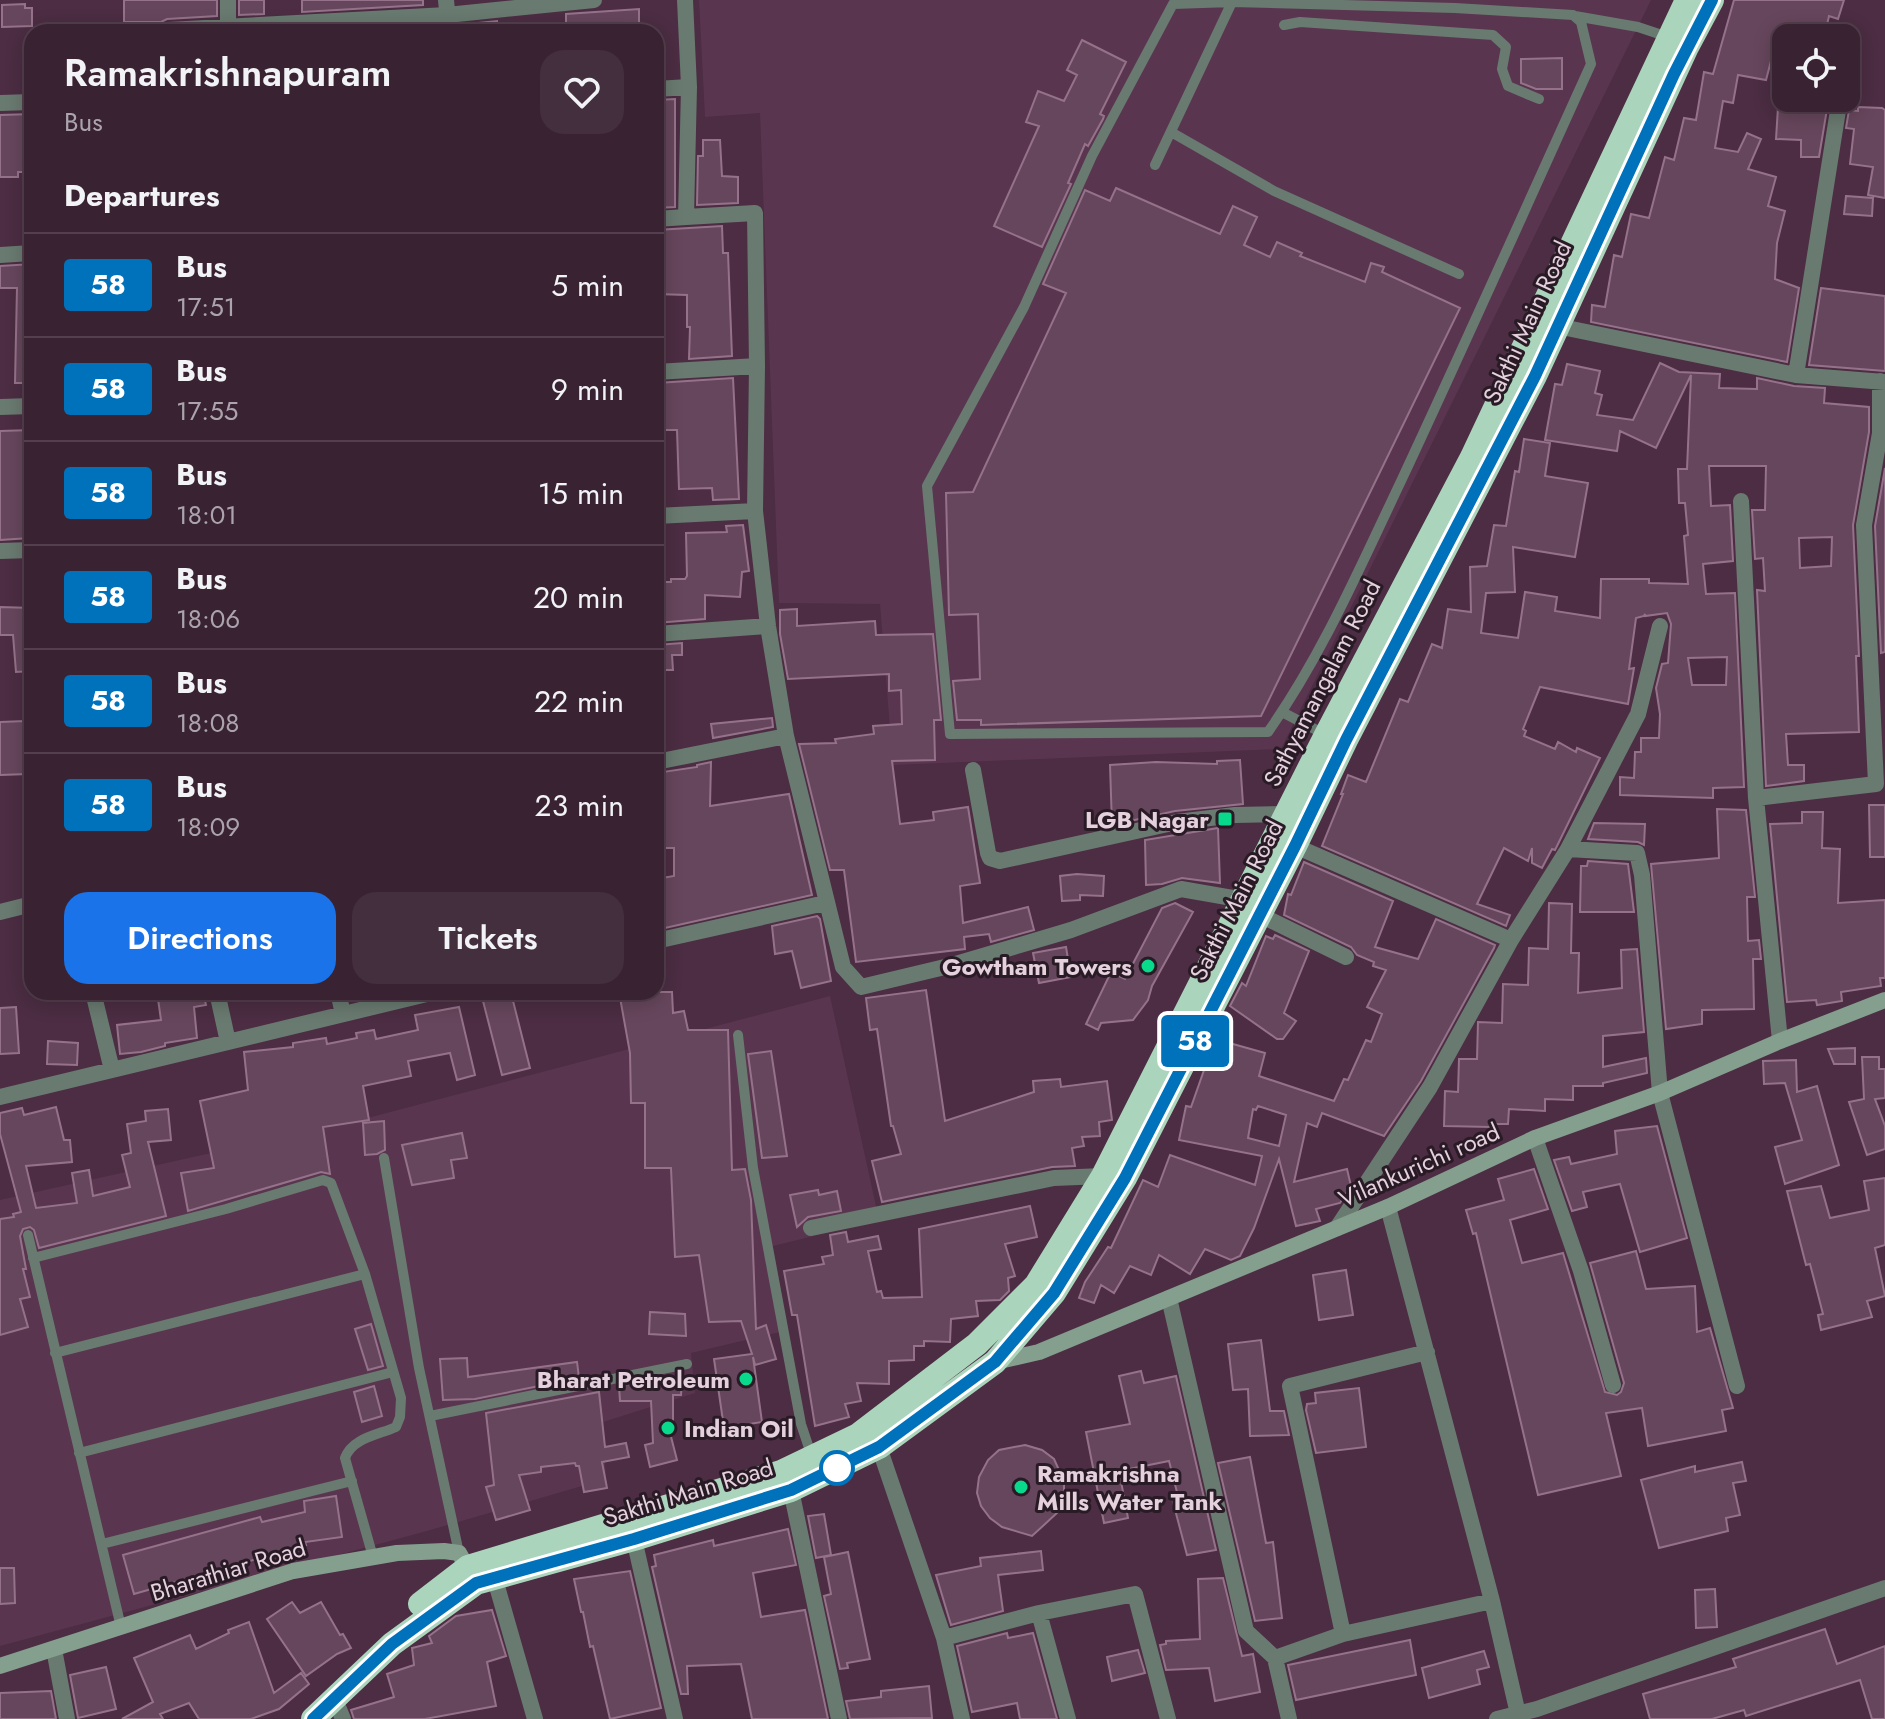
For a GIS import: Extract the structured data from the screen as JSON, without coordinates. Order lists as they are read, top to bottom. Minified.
{"streets":{"highway":["Sakthi Main Road","Sathyamangalam Road"],"main road":["Vilankurichi road","Bharathiar Road"]},"crossings":[["Sakthi Main Road","Sathyamangalam Road"],["Sakthi Main Road","Vilankurichi road"],["Sakthi Main Road","Bharathiar Road"],["Sathyamangalam Road","Bharathiar Road"]],"places":{"transit":["LGB Nagar"],"other":["Gowtham Towers","Bharat Petroleum","Indian Oil","Ramakrishna Mills Water Tank"]},"lines":["bus line 58"],"page":{"on_map":"58","heading":[["Ramakrishnapuram","Bus"],"Departures"],"list":[{"mark":"58","name":"Bus","note":"17:51","value":"5 min"},{"mark":"58","name":"Bus","note":"17:55","value":"9 min"},{"mark":"58","name":"Bus","note":"18:01","value":"15 min"},{"mark":"58","name":"Bus","note":"18:06","value":"20 min"},{"mark":"58","name":"Bus","note":"18:08","value":"22 min"},{"mark":"58","name":"Bus","note":"18:09","value":"23 min"}],"buttons":["Directions","Tickets"]}}
